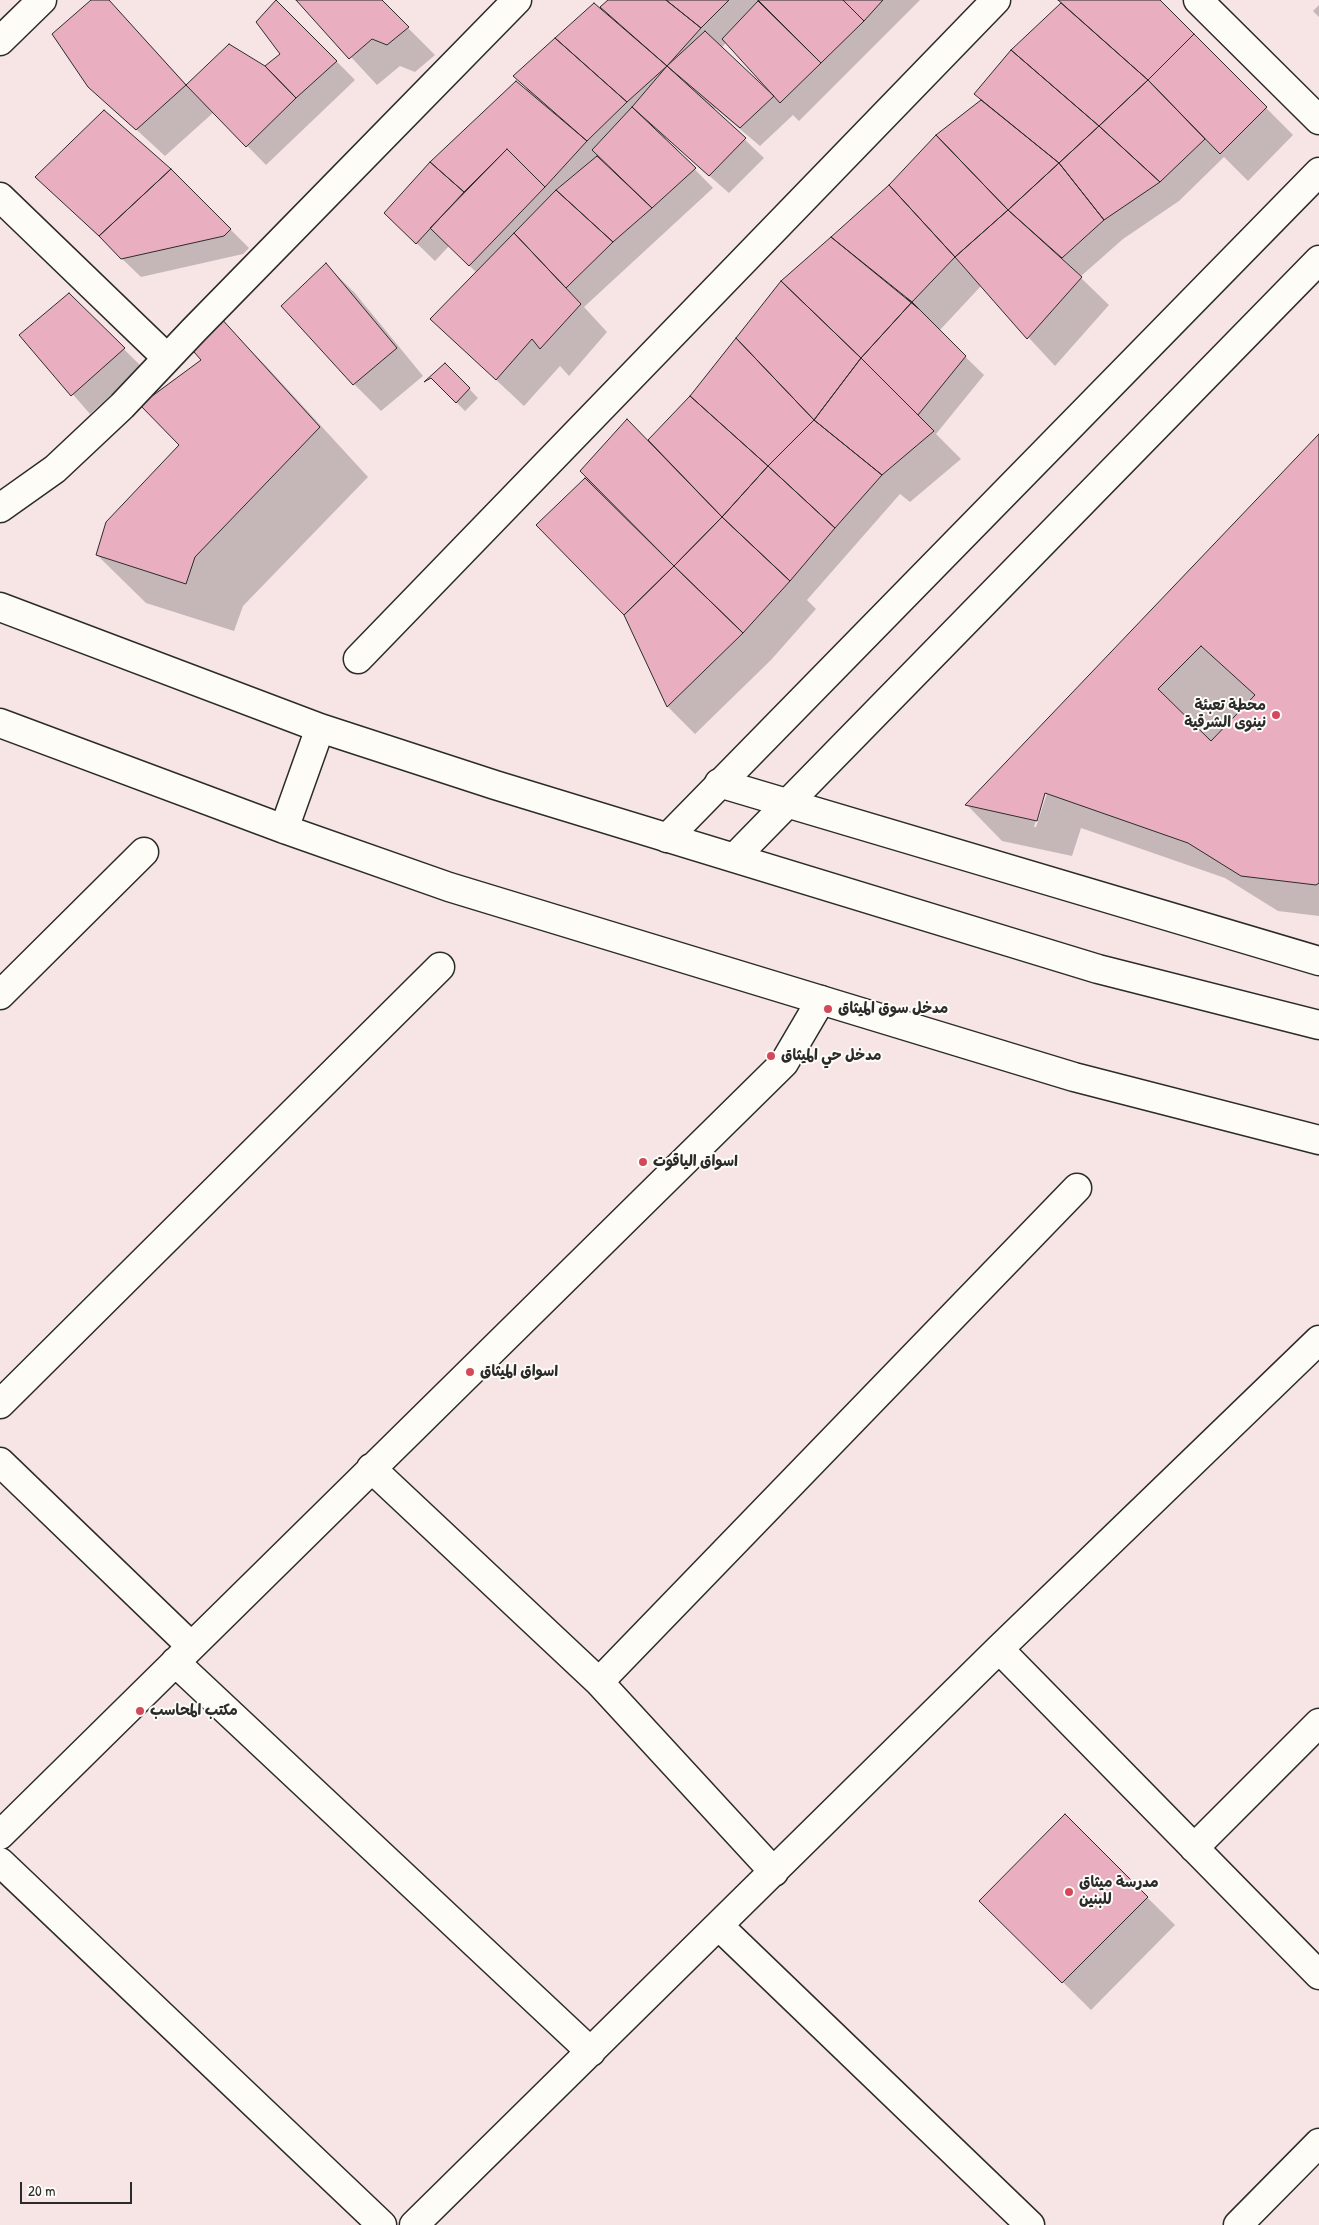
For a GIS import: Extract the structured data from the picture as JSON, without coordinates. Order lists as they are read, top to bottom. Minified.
{"places":["محطة تعبئة نينوى الشرقية","مدخل سوق الميثاق","مدخل حي الميثاق","اسواق الياقوت","اسواق الميثاق","مكتب المحاسب","مدرسة ميثاق للبنين"],"scale_bar":"20 m"}
